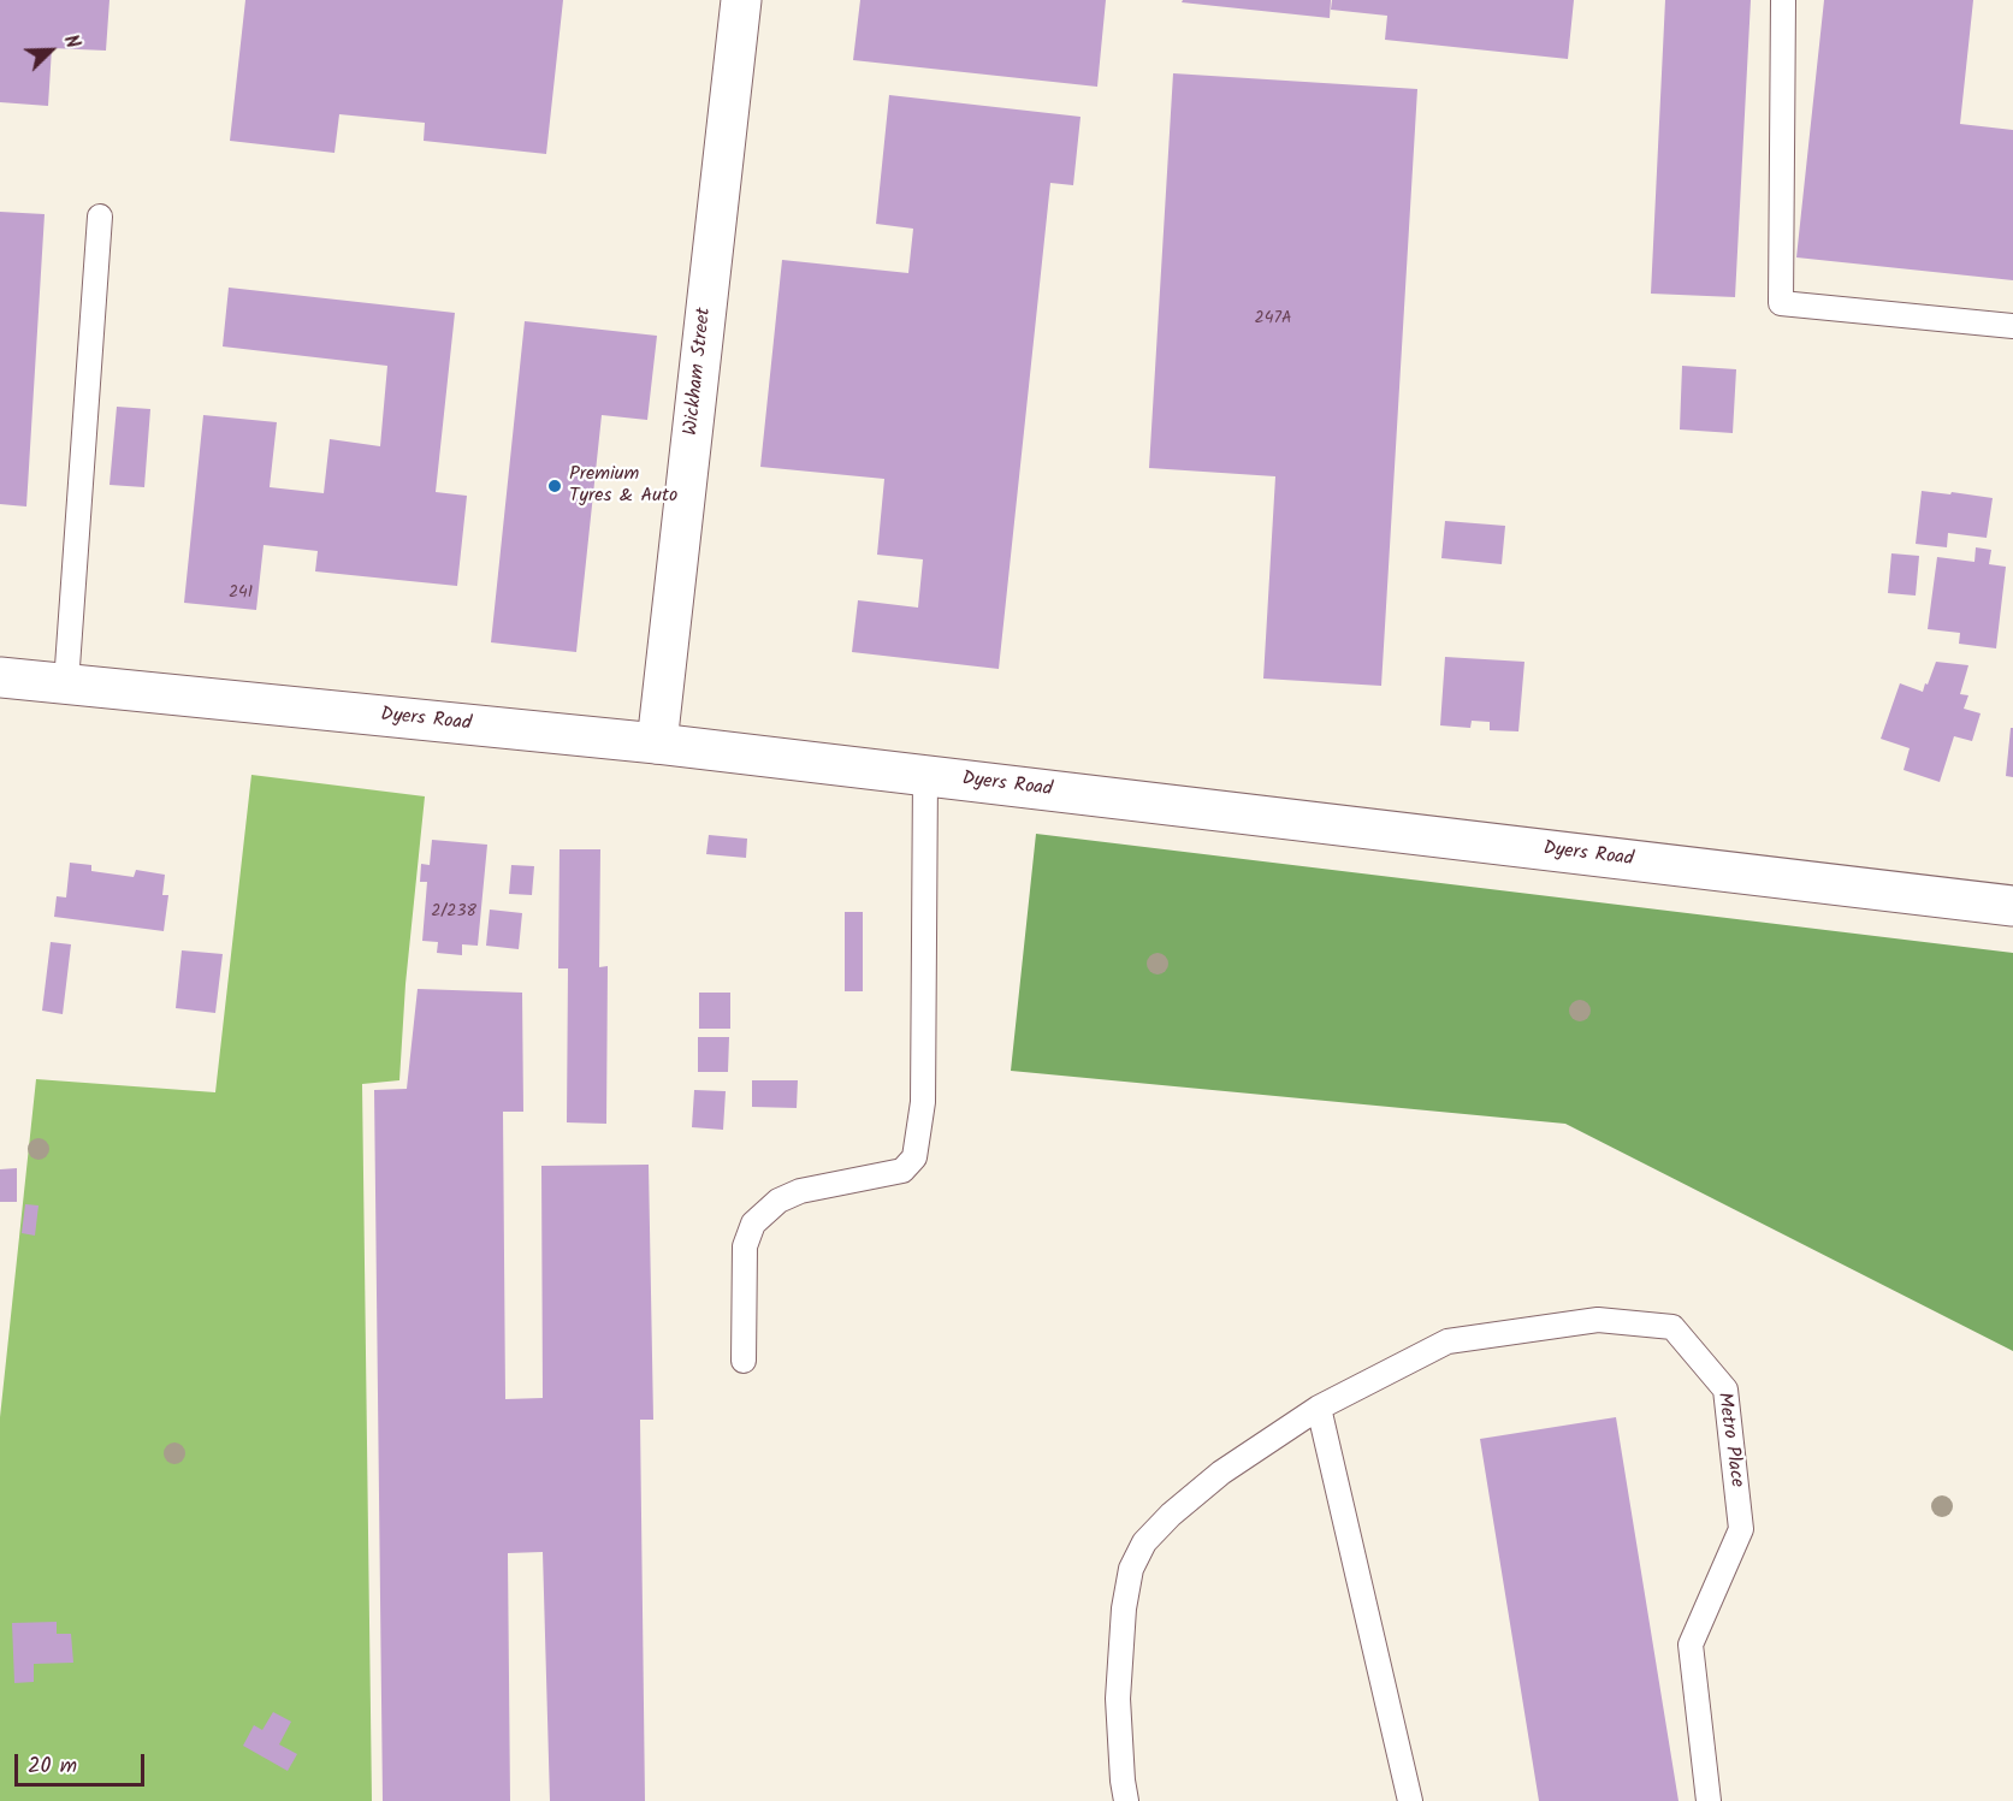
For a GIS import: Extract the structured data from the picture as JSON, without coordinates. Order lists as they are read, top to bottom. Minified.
{"streets":{"main road":["Wickham Street","Dyers Road"],"lane":["Metro Place"]},"crossings":[["Wickham Street","Dyers Road"]],"places":["Premium Tyres & Auto"],"house_numbers":["247A","241","2/238"],"scale_bar":"20 m","north":"top right"}
